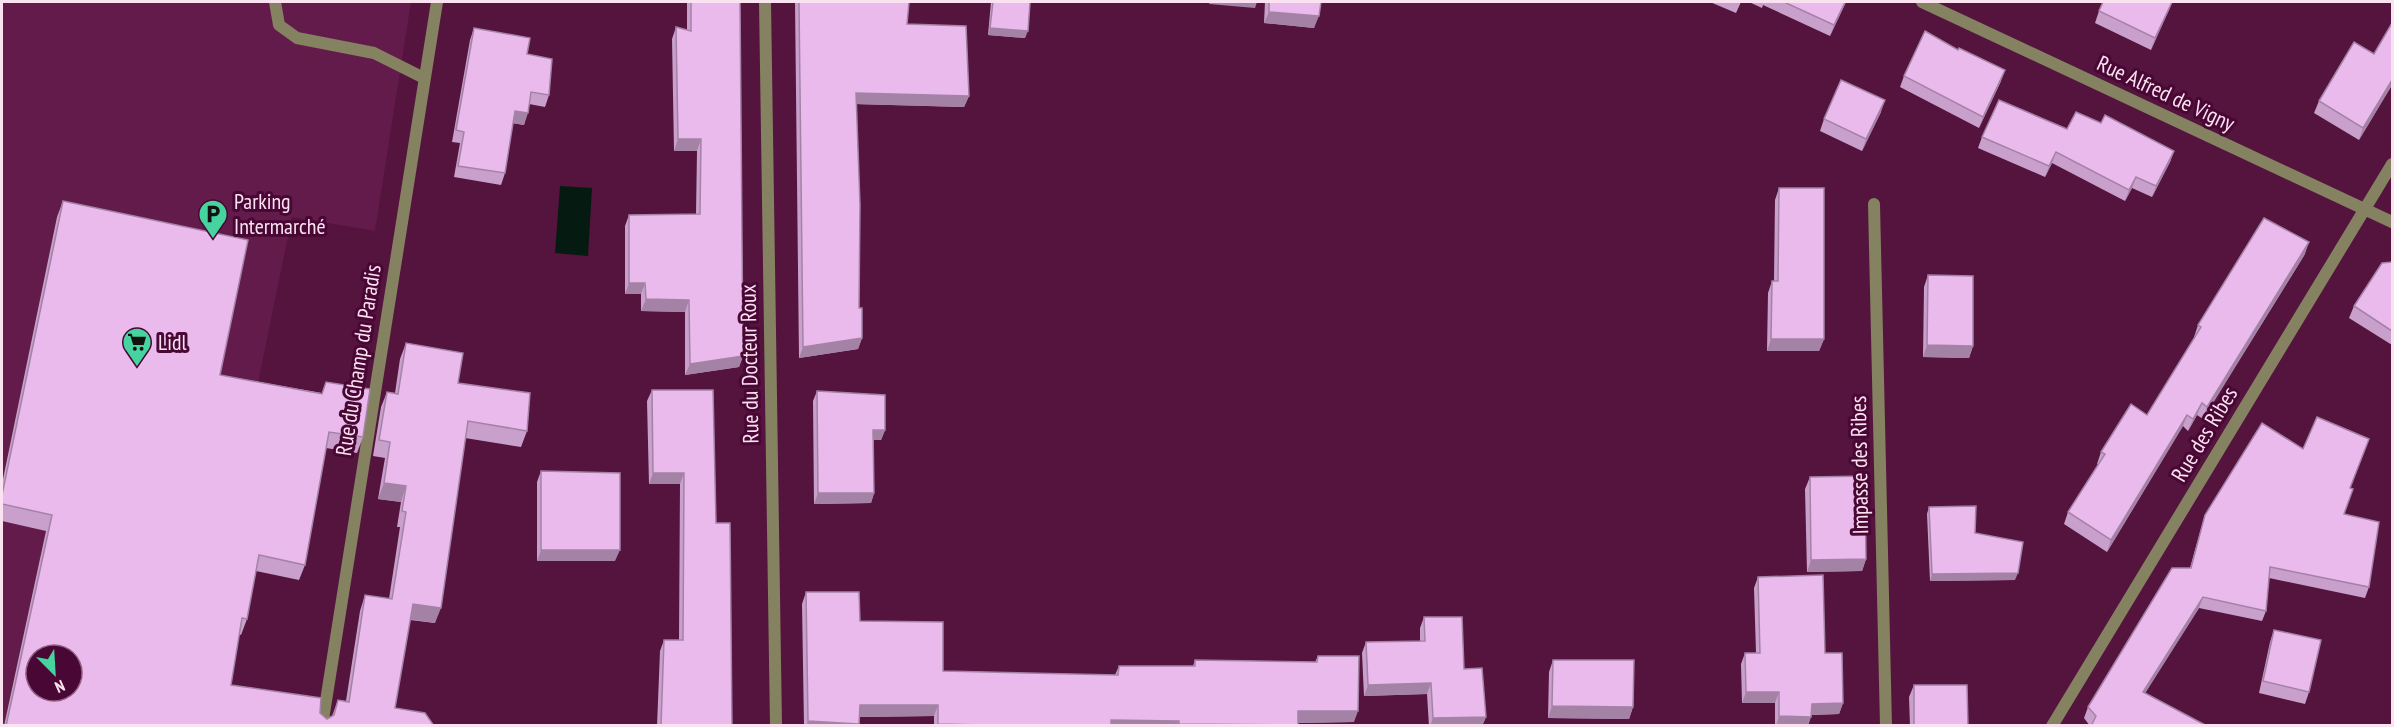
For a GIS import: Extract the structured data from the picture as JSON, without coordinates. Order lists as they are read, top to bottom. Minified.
{"streets":{"street":["Rue Alfred de Vigny","Rue du Champ du Paradis","Rue du Docteur Roux","Rue des Ribes","Impasse des Ribes"]},"crossings":[["Rue Alfred de Vigny","Rue des Ribes"]],"places":{"parking":["Parking Intermarché"],"supermarket":["Lidl"]},"north":"bottom right"}
